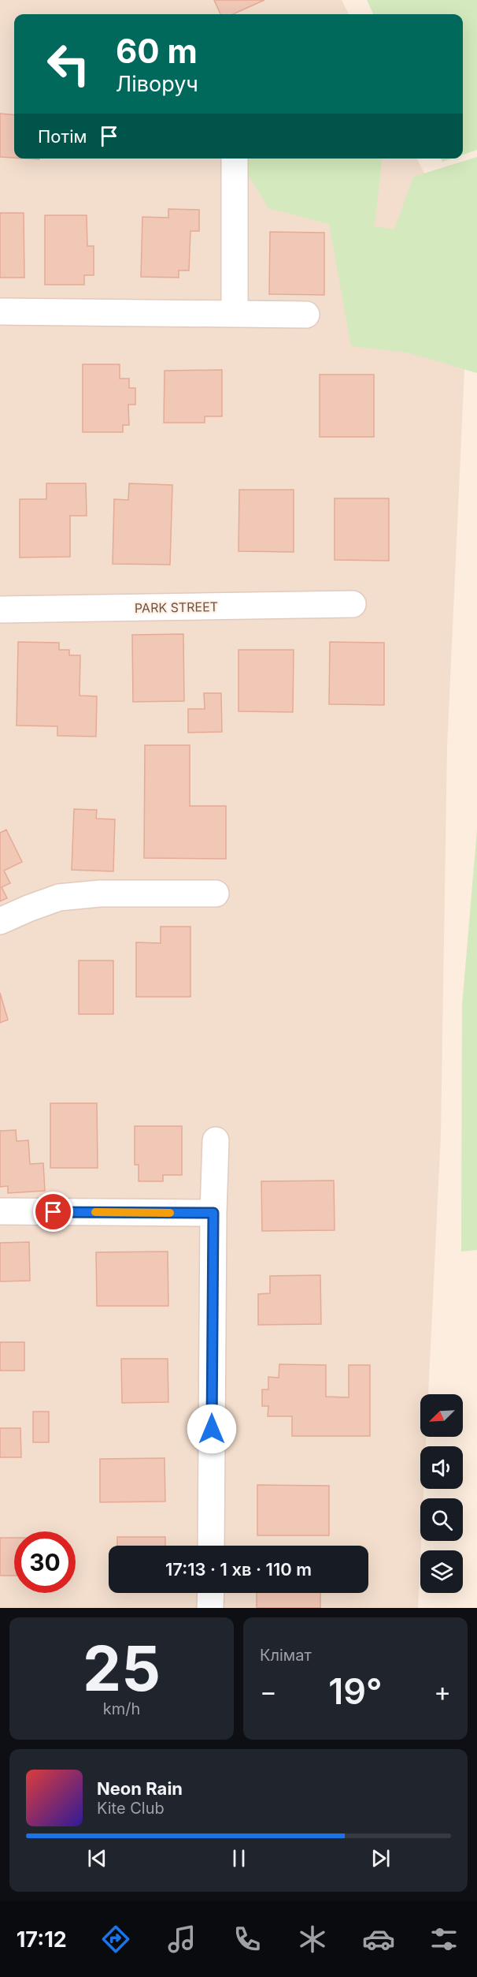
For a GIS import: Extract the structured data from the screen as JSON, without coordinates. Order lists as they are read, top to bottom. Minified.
{"streets":{"street":["PARK STREET"]},"north":"bottom left","page":{"turn":["60 m","Ліворуч"],"then":"Потім","limit":"30","trip":"17:13 · 1 хв · 110 m","tile":[["25","km/h"],"Клімат"],"heat":["−","19°","+"],"song":["Neon Rain","Kite Club"],"tabs":"17:12"}}
